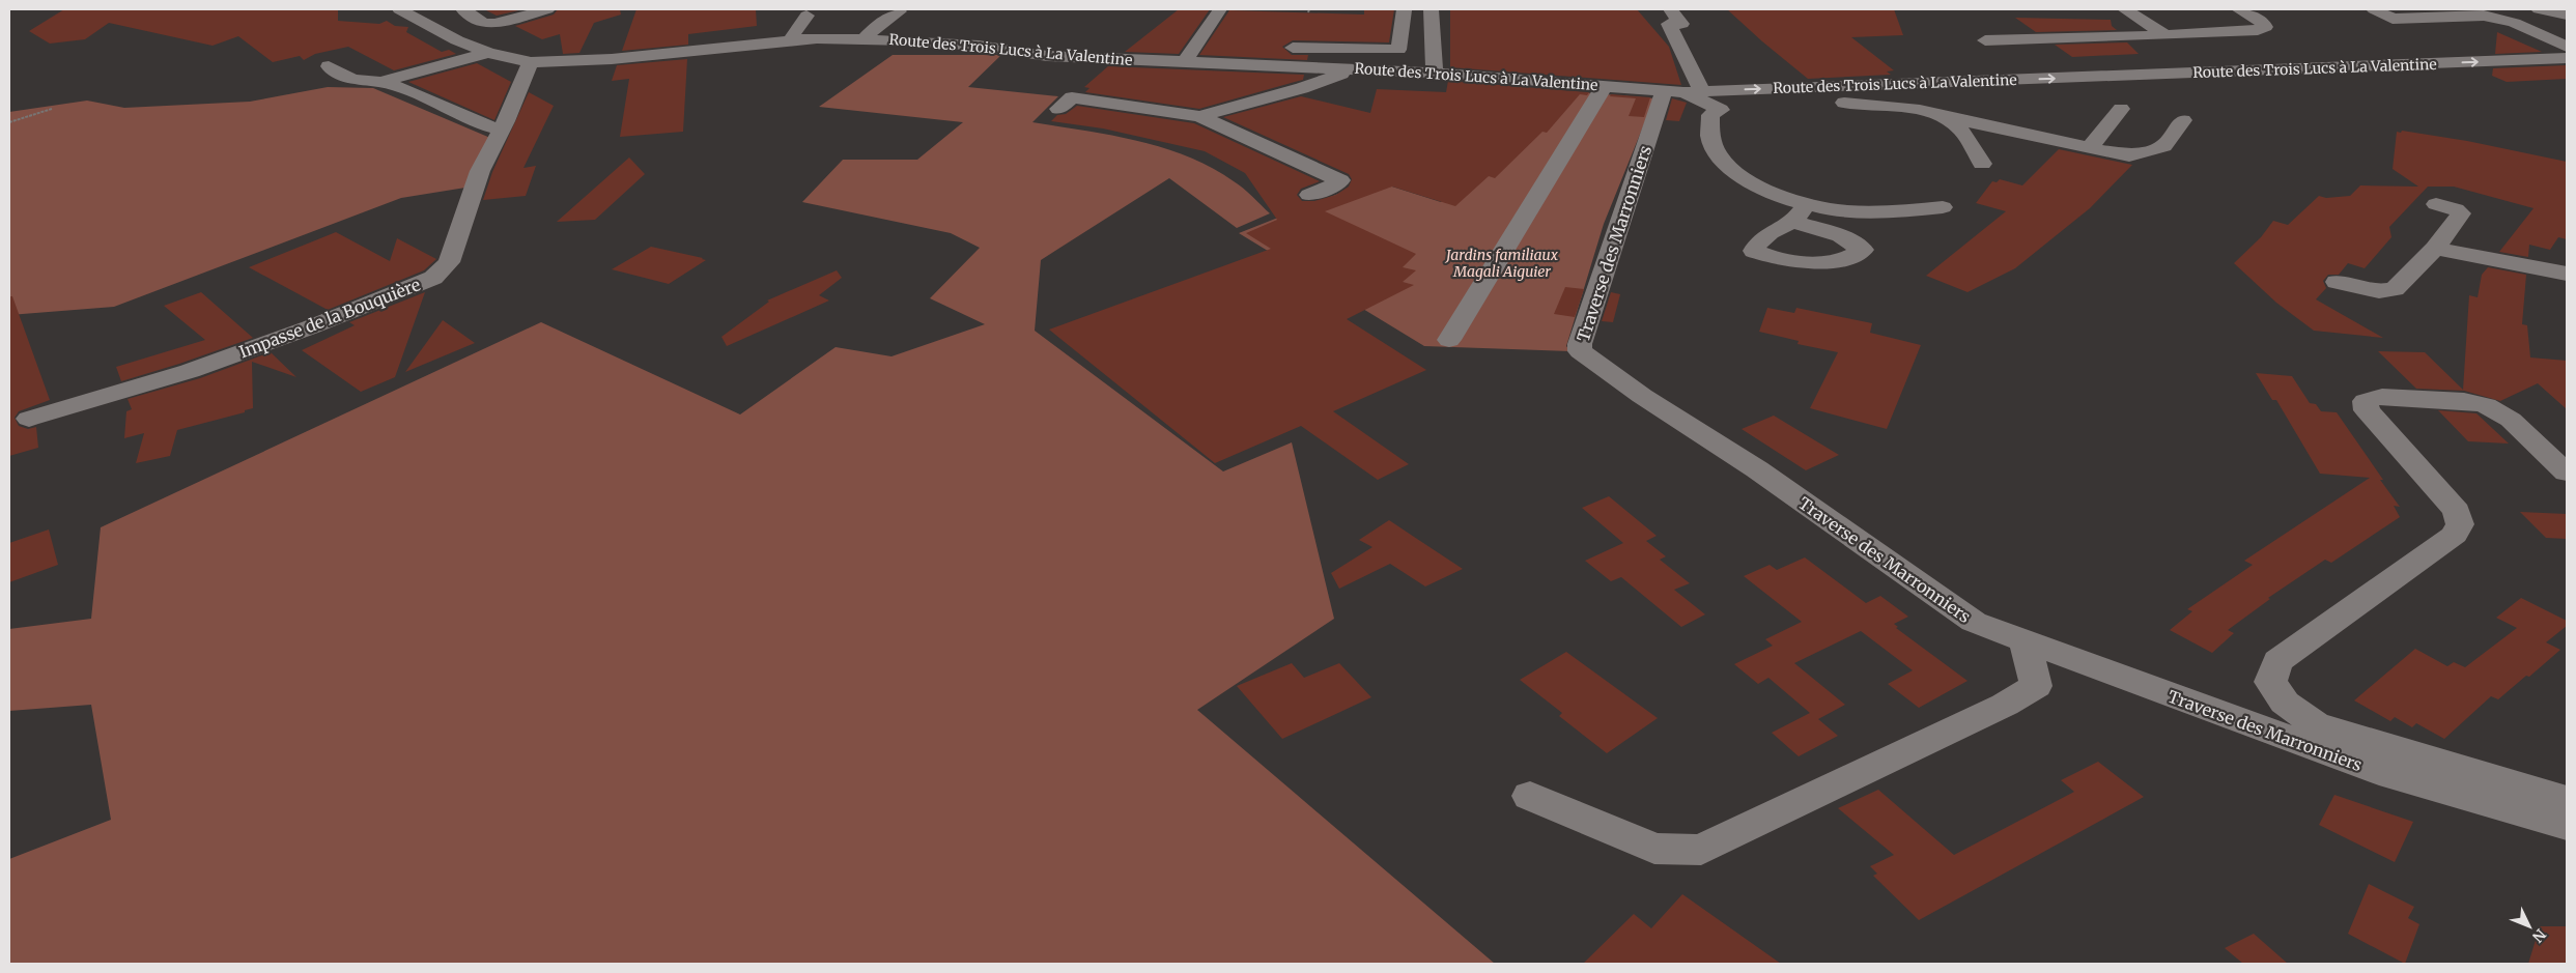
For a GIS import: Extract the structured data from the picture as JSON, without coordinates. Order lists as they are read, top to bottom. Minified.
{"streets":{"street":["Route des Trois Lucs à La Valentine","Traverse des Marronniers","Impasse de la Bouquière"]},"crossings":[["Route des Trois Lucs à La Valentine","Traverse des Marronniers"],["Route des Trois Lucs à La Valentine","Impasse de la Bouquière"]],"parks":["Jardins familiaux Magali Aiguier"],"north":"bottom right"}
